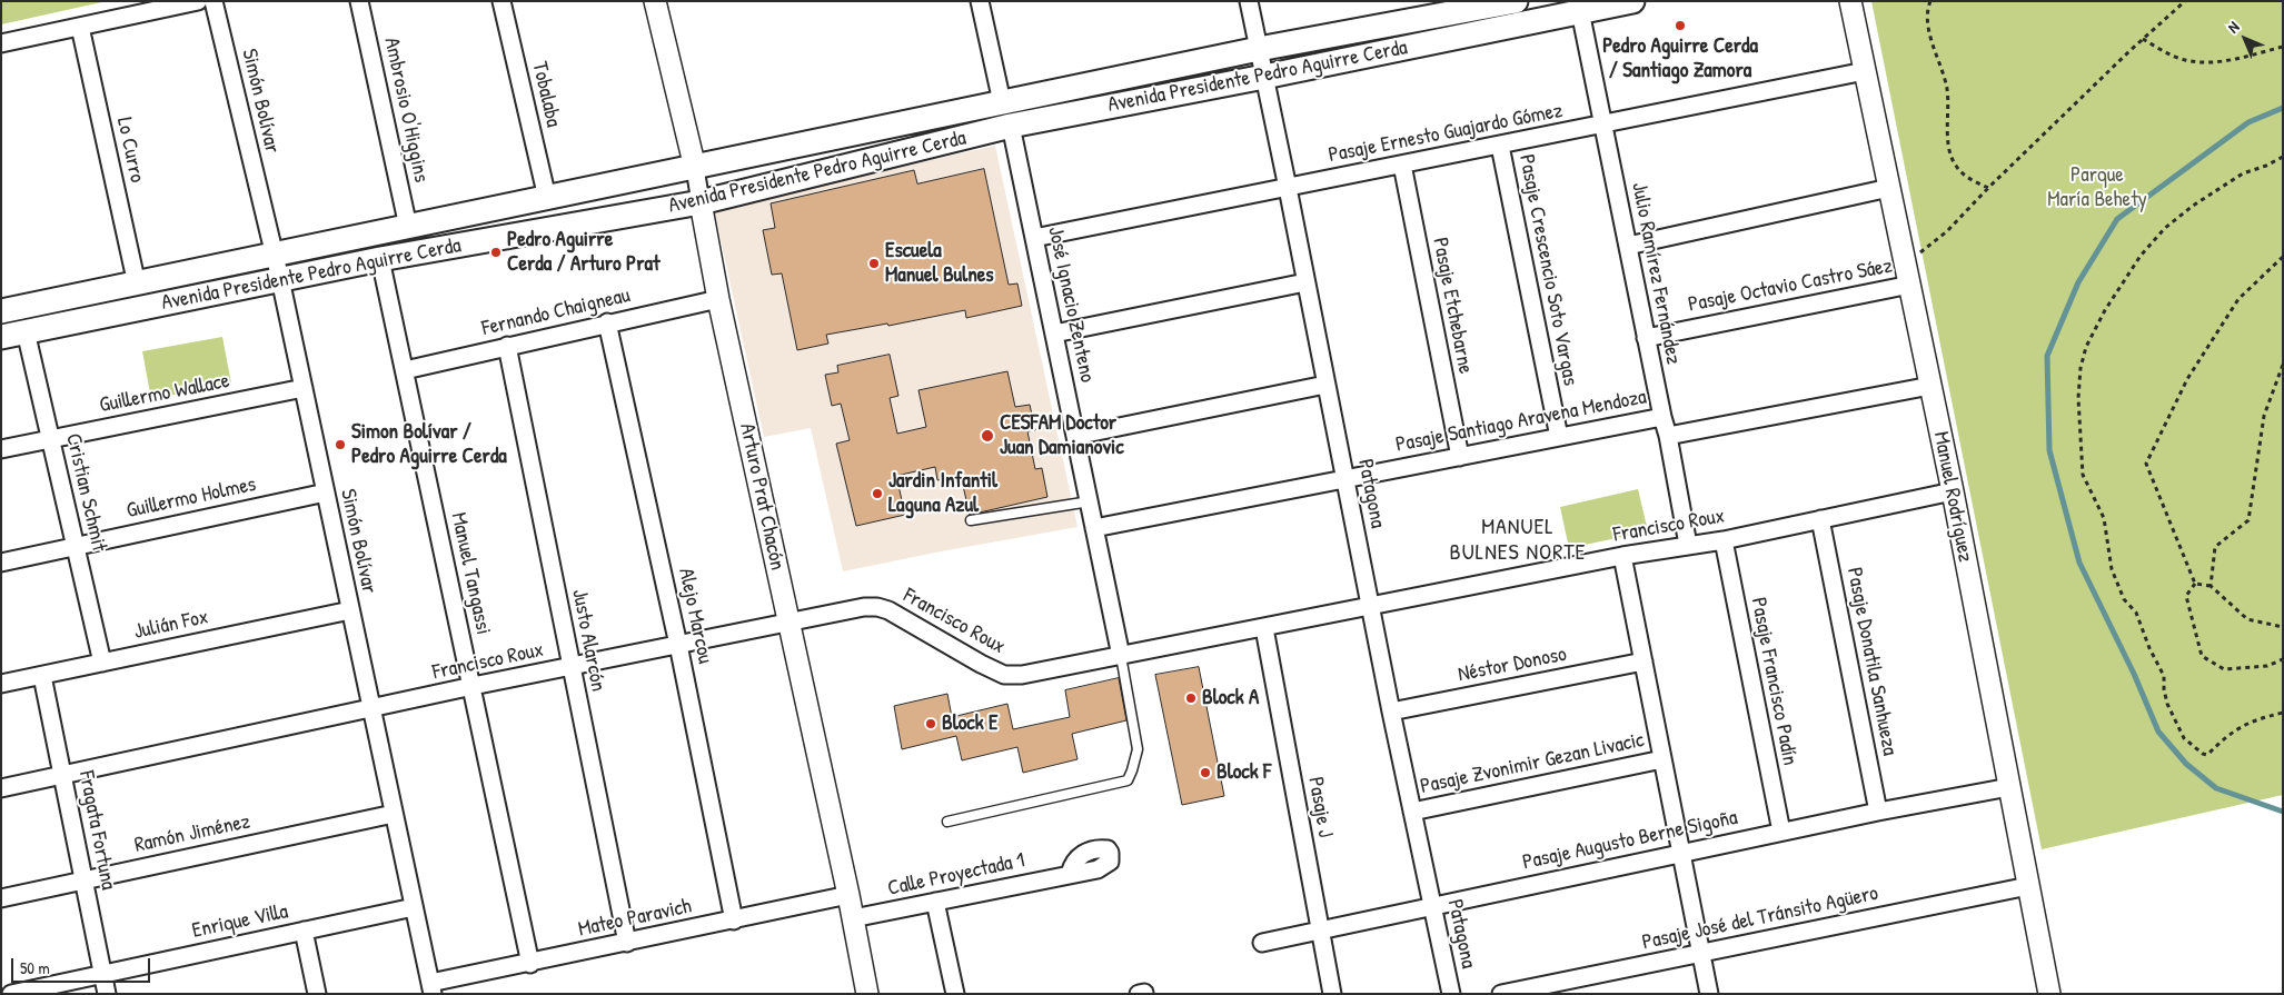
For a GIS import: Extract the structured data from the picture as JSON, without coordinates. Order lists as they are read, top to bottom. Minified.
{"streets":{"main road":["Avenida Presidente Pedro Aguirre Cerda"],"street":["Tobalaba","Simón Bolívar","Ambrosio O'Higgins","Pasaje Ernesto Guajardo Gómez","Lo Curro","Pasaje Crescencio Soto Vargas","Julio Ramírez Fernández","Pasaje Octavio Castro Sáez","José Ignacio Zenteno","Pasaje Etchebarne","Fernando Chaigneau","Guillermo Wallace","Pasaje Santiago Aravena Mendoza","Cristian Schmit","Patagona","Arturo Prat Chacón","Manuel Rodríguez","Guillermo Holmes","Francisco Roux","Manuel Tangassi","Alejo Marcou","Julián Fox","Justo Alarcón","Pasaje Donatila Sanhueza","Néstor Donoso","Pasaje Francisco Padín","Pasaje Zvonimir Gezan Livacic","Pasaje J","Fragata Fortuna","Ramón Jiménez","Pasaje Augusto Berne Sigoña","Calle Proyectada 1","Mateo Paravich","Pasaje José del Tránsito Agüero","Enrique Villa"]},"crossings":[["Avenida Presidente Pedro Aguirre Cerda","Tobalaba"],["Avenida Presidente Pedro Aguirre Cerda","Simón Bolívar"],["Avenida Presidente Pedro Aguirre Cerda","Ambrosio O'Higgins"],["Avenida Presidente Pedro Aguirre Cerda","Lo Curro"],["Avenida Presidente Pedro Aguirre Cerda","Julio Ramírez Fernández"],["Avenida Presidente Pedro Aguirre Cerda","José Ignacio Zenteno"],["Avenida Presidente Pedro Aguirre Cerda","Cristian Schmit"],["Avenida Presidente Pedro Aguirre Cerda","Patagona"],["Avenida Presidente Pedro Aguirre Cerda","Arturo Prat Chacón"],["Avenida Presidente Pedro Aguirre Cerda","Manuel Tangassi"],["Simón Bolívar","Guillermo Wallace"],["Simón Bolívar","Guillermo Holmes"],["Simón Bolívar","Francisco Roux"],["Simón Bolívar","Julián Fox"],["Simón Bolívar","Ramón Jiménez"],["Simón Bolívar","Mateo Paravich"],["Simón Bolívar","Enrique Villa"],["Pasaje Ernesto Guajardo Gómez","Pasaje Crescencio Soto Vargas"],["Pasaje Ernesto Guajardo Gómez","Julio Ramírez Fernández"],["Pasaje Ernesto Guajardo Gómez","José Ignacio Zenteno"],["Pasaje Ernesto Guajardo Gómez","Pasaje Etchebarne"],["Pasaje Ernesto Guajardo Gómez","Patagona"],["Pasaje Ernesto Guajardo Gómez","Manuel Rodríguez"],["Pasaje Crescencio Soto Vargas","Pasaje Santiago Aravena Mendoza"],["Julio Ramírez Fernández","Pasaje Octavio Castro Sáez"],["Julio Ramírez Fernández","Pasaje Santiago Aravena Mendoza"],["Julio Ramírez Fernández","Francisco Roux"],["Pasaje Octavio Castro Sáez","Manuel Rodríguez"],["José Ignacio Zenteno","Pasaje Santiago Aravena Mendoza"],["José Ignacio Zenteno","Francisco Roux"],["Pasaje Etchebarne","Pasaje Santiago Aravena Mendoza"],["Fernando Chaigneau","Arturo Prat Chacón"],["Fernando Chaigneau","Manuel Tangassi"],["Fernando Chaigneau","Alejo Marcou"],["Fernando Chaigneau","Justo Alarcón"],["Guillermo Wallace","Cristian Schmit"],["Pasaje Santiago Aravena Mendoza","Patagona"],["Cristian Schmit","Guillermo Holmes"],["Cristian Schmit","Julián Fox"],["Patagona","Francisco Roux"],["Patagona","Néstor Donoso"],["Patagona","Pasaje Zvonimir Gezan Livacic"],["Patagona","Pasaje Augusto Berne Sigoña"],["Arturo Prat Chacón","Francisco Roux"],["Arturo Prat Chacón","Calle Proyectada 1"],["Arturo Prat Chacón","Mateo Paravich"],["Manuel Rodríguez","Francisco Roux"],["Manuel Rodríguez","Pasaje Augusto Berne Sigoña"],["Manuel Rodríguez","Pasaje José del Tránsito Agüero"],["Francisco Roux","Manuel Tangassi"],["Francisco Roux","Alejo Marcou"],["Francisco Roux","Justo Alarcón"],["Francisco Roux","Pasaje Donatila Sanhueza"],["Francisco Roux","Pasaje Francisco Padín"],["Francisco Roux","Pasaje J"],["Francisco Roux","Fragata Fortuna"],["Manuel Tangassi","Mateo Paravich"],["Alejo Marcou","Mateo Paravich"],["Julián Fox","Fragata Fortuna"],["Justo Alarcón","Mateo Paravich"],["Pasaje Donatila Sanhueza","Pasaje Augusto Berne Sigoña"],["Pasaje Francisco Padín","Pasaje Augusto Berne Sigoña"],["Pasaje J","Pasaje Augusto Berne Sigoña"],["Fragata Fortuna","Ramón Jiménez"],["Fragata Fortuna","Enrique Villa"]],"districts":["MANUEL BULNES NORTE"],"parks":["Parque María Behety"],"places":["Pedro Aguirre Cerda / Santiago Zamora","Pedro Aguirre Cerda / Arturo Prat","Escuela Manuel Bulnes","CESFAM Doctor Juan Damianovic","Simon Bolívar / Pedro Aguirre Cerda","Jardin Infantil Laguna Azul","Block A","Block E","Block F"],"scale_bar":"50 m","north":"top left"}
